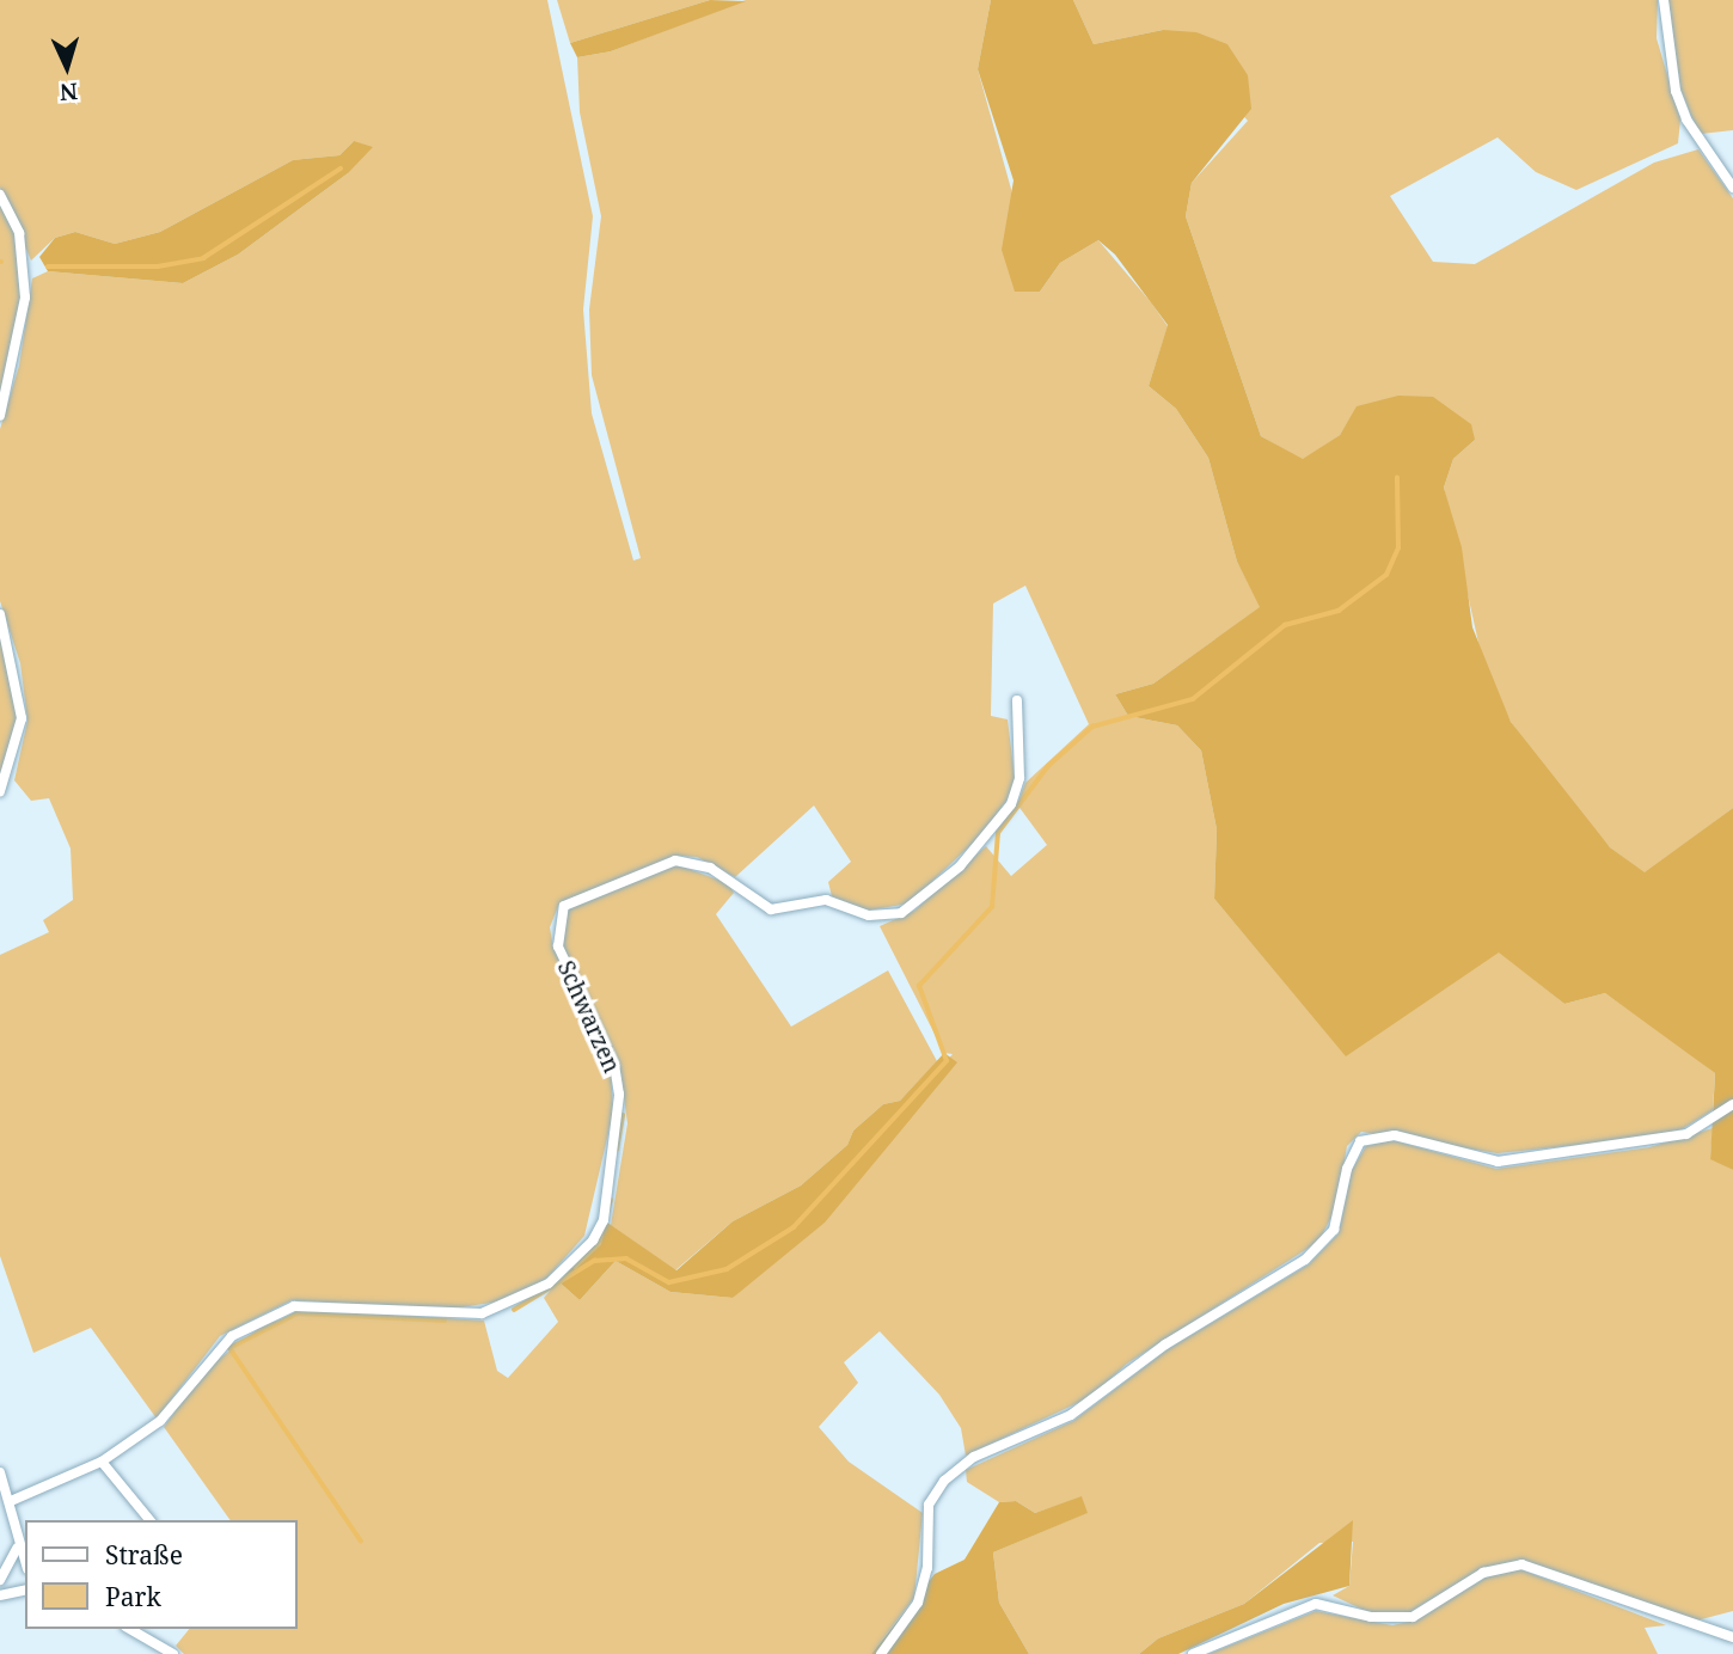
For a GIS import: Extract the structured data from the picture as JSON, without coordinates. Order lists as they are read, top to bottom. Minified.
{"streets":{"street":["Schwarzen"]},"legend":["Straße","Park"],"north":"bottom"}
